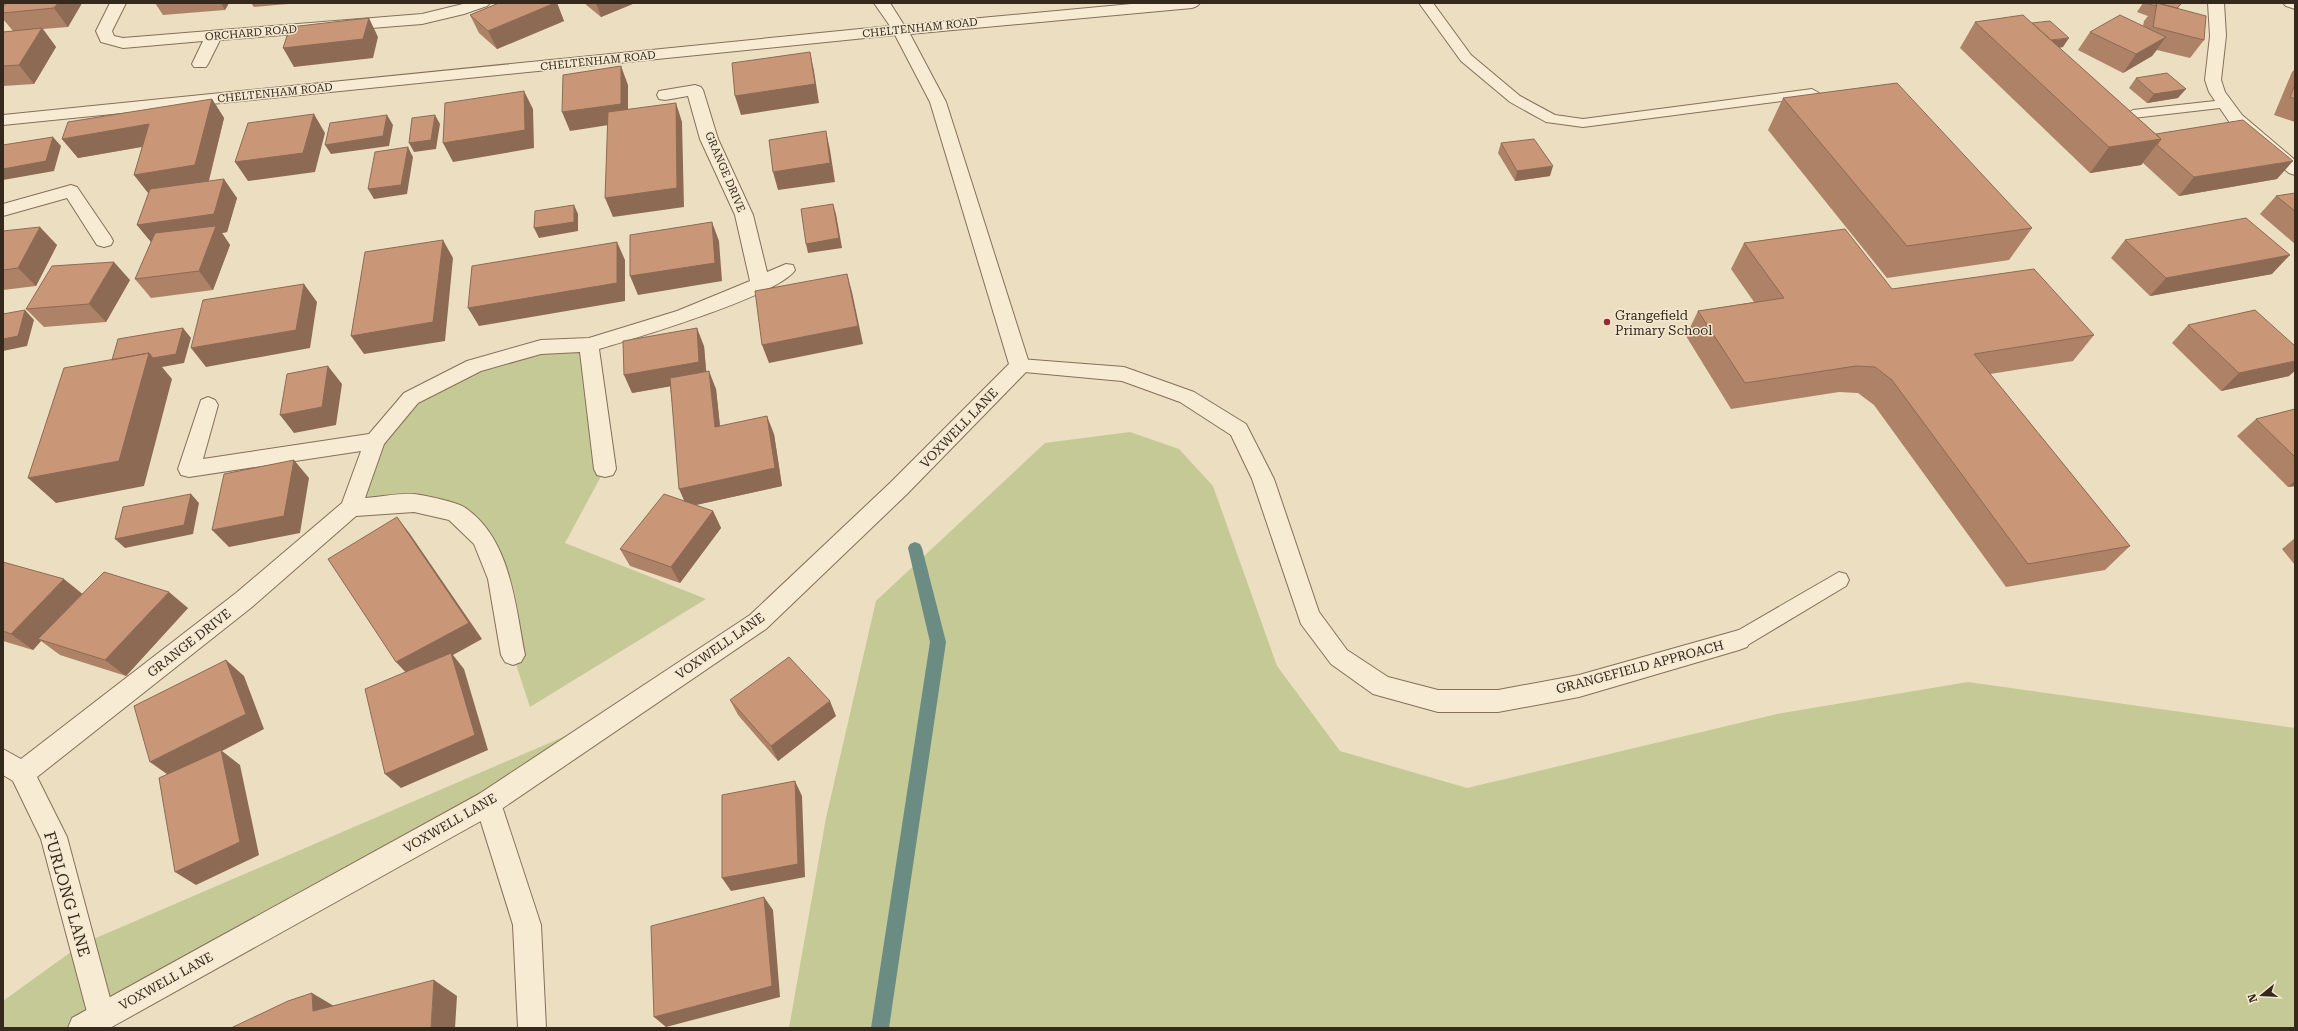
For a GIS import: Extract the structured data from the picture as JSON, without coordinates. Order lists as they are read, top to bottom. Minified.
{"streets":{"street":["CHELTENHAM ROAD","ORCHARD ROAD","GRANGE DRIVE","VOXWELL LANE","GRANGEFIELD APPROACH","FURLONG LANE"]},"crossings":[["GRANGE DRIVE","FURLONG LANE"],["VOXWELL LANE","GRANGEFIELD APPROACH"],["VOXWELL LANE","FURLONG LANE"]],"places":["Grangefield Primary School"],"north":"left"}
